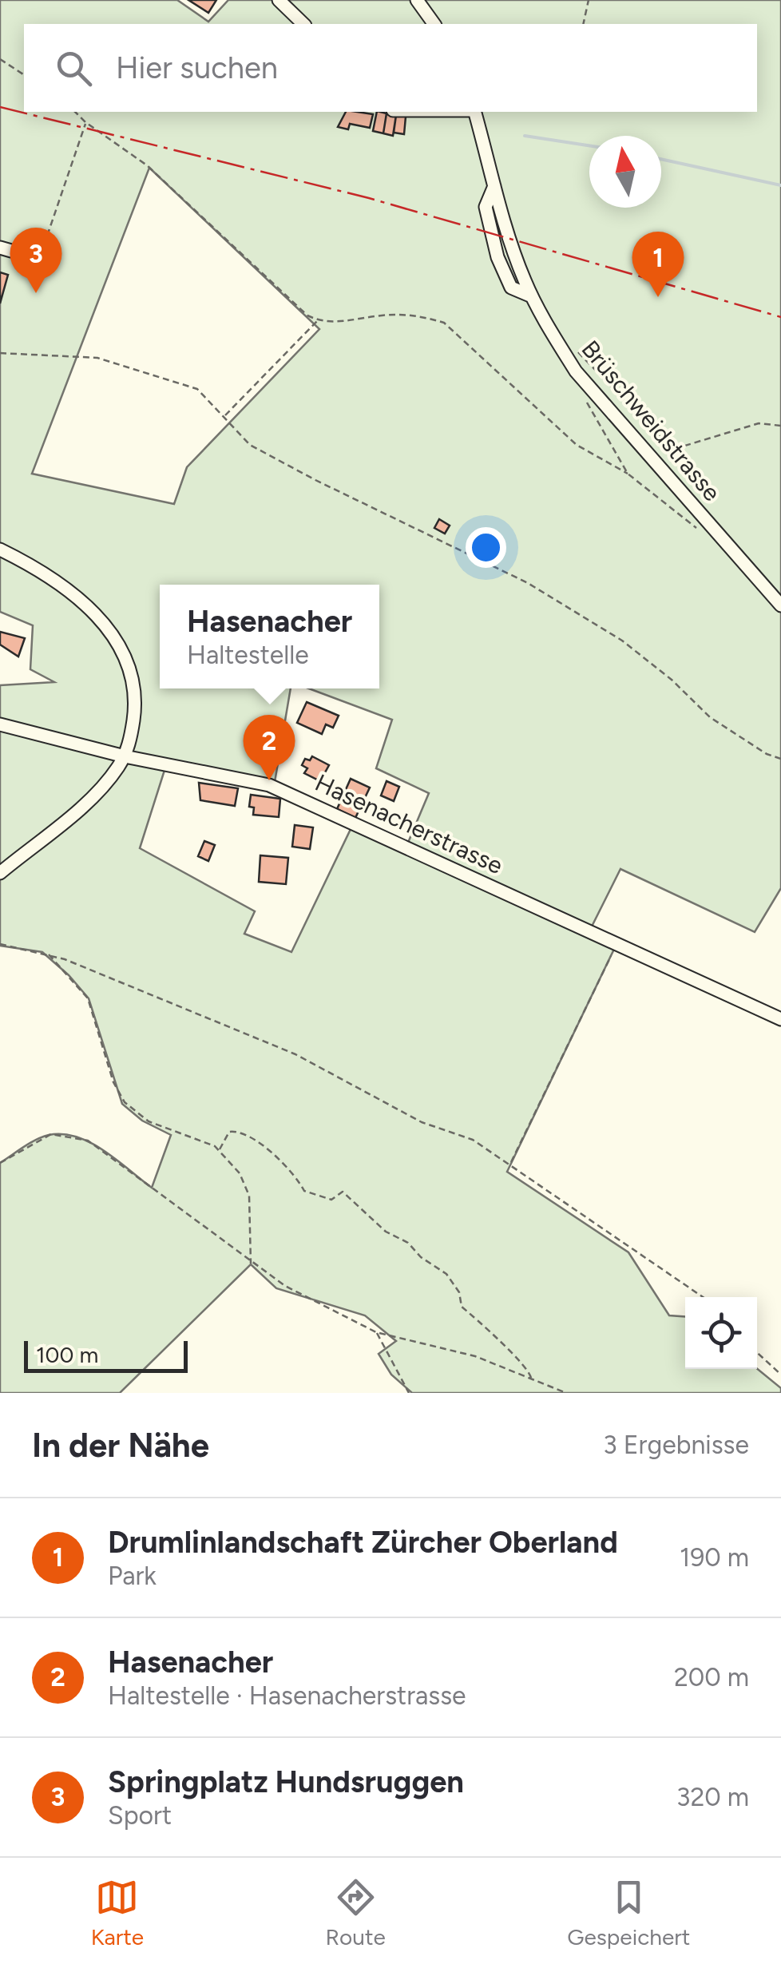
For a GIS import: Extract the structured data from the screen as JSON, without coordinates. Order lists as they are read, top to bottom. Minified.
{"streets":{"street":["Brüschweidstrasse","Hasenacherstrasse"]},"scale_bar":"100 m","north":"top","page":{"search":"Hier suchen","pins":["3","1","2"],"popup":["Hasenacher","Haltestelle"],"scale":"100 m","heading":["In der Nähe","3 Ergebnisse"],"list":[{"mark":"1","name":"Drumlinlandschaft Zürcher Oberland","note":"Park","value":"190 m"},{"mark":"2","name":"Hasenacher","note":"Haltestelle · Hasenacherstrasse","value":"200 m"},{"mark":"3","name":"Springplatz Hundsruggen","note":"Sport","value":"320 m"}],"nav":["Karte","Route","Gespeichert"]}}
